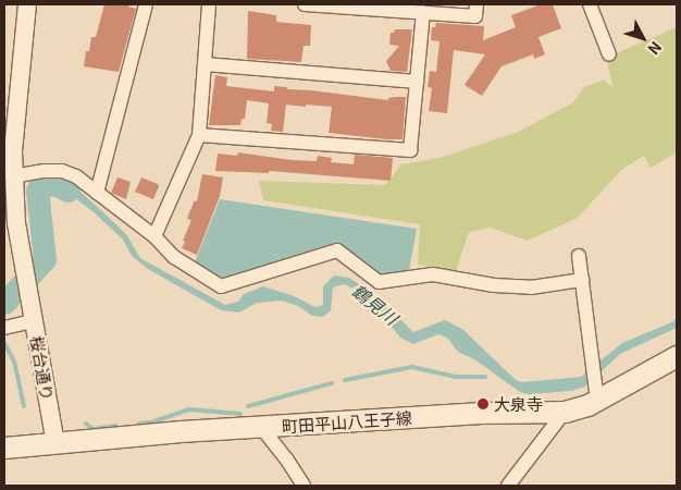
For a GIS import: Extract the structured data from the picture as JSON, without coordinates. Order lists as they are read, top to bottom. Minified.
{"streets":{"main road":["町田平山八王子線"],"street":["桜台通り"]},"crossings":[["桜台通り","町田平山八王子線"]],"water":["鶴見川"],"places":["大泉寺"],"north":"bottom right"}
